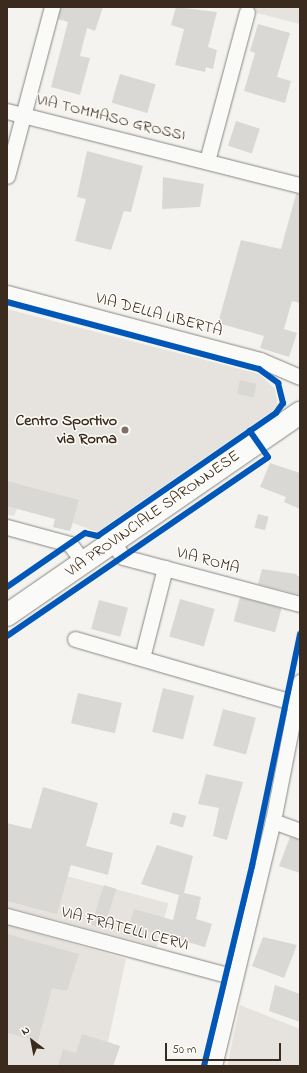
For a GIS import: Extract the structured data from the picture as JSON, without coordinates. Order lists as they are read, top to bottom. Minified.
{"streets":{"main road":["VIA PROVINCIALE SARONNESE"],"street":["VIA TOMMASO GROSSI","VIA DELLA LIBERTÀ","VIA ROMA","VIA FRATELLI CERVI"]},"crossings":[["VIA PROVINCIALE SARONNESE","VIA ROMA"]],"places":["Centro Sportivo via Roma"],"scale_bar":"50 m","north":"top left"}
